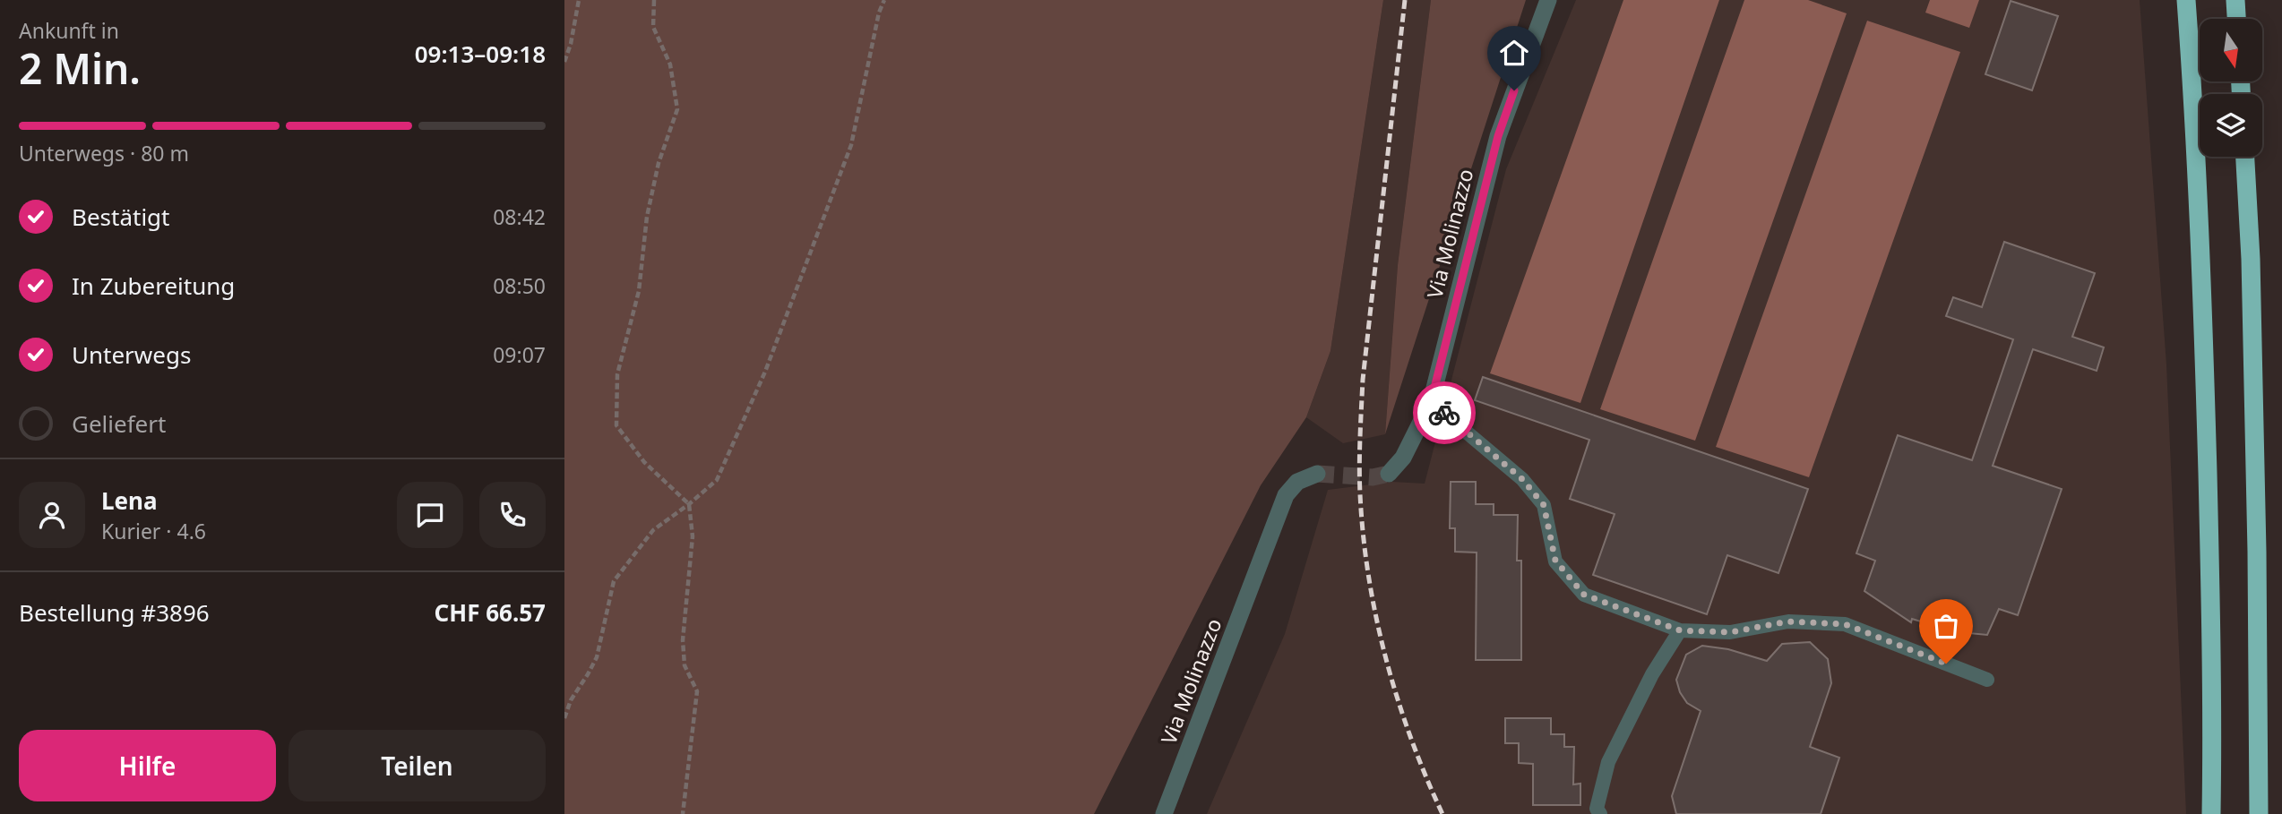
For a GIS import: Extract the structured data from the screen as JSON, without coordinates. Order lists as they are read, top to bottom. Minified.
{"streets":{"street":["Via Molinazzo"]},"north":"bottom","page":{"heading":["2 Min.","Ankunft in","09:13–09:18"],"panel":["Lena","Kurier · 4.6","Bestellung #3896","CHF 66.57"],"bar":"Unterwegs · 80 m","list":[["Bestätigt","08:42"],["In Zubereitung","08:50"],["Unterwegs","09:07"],"Geliefert"],"buttons":["Hilfe","Teilen"]}}
